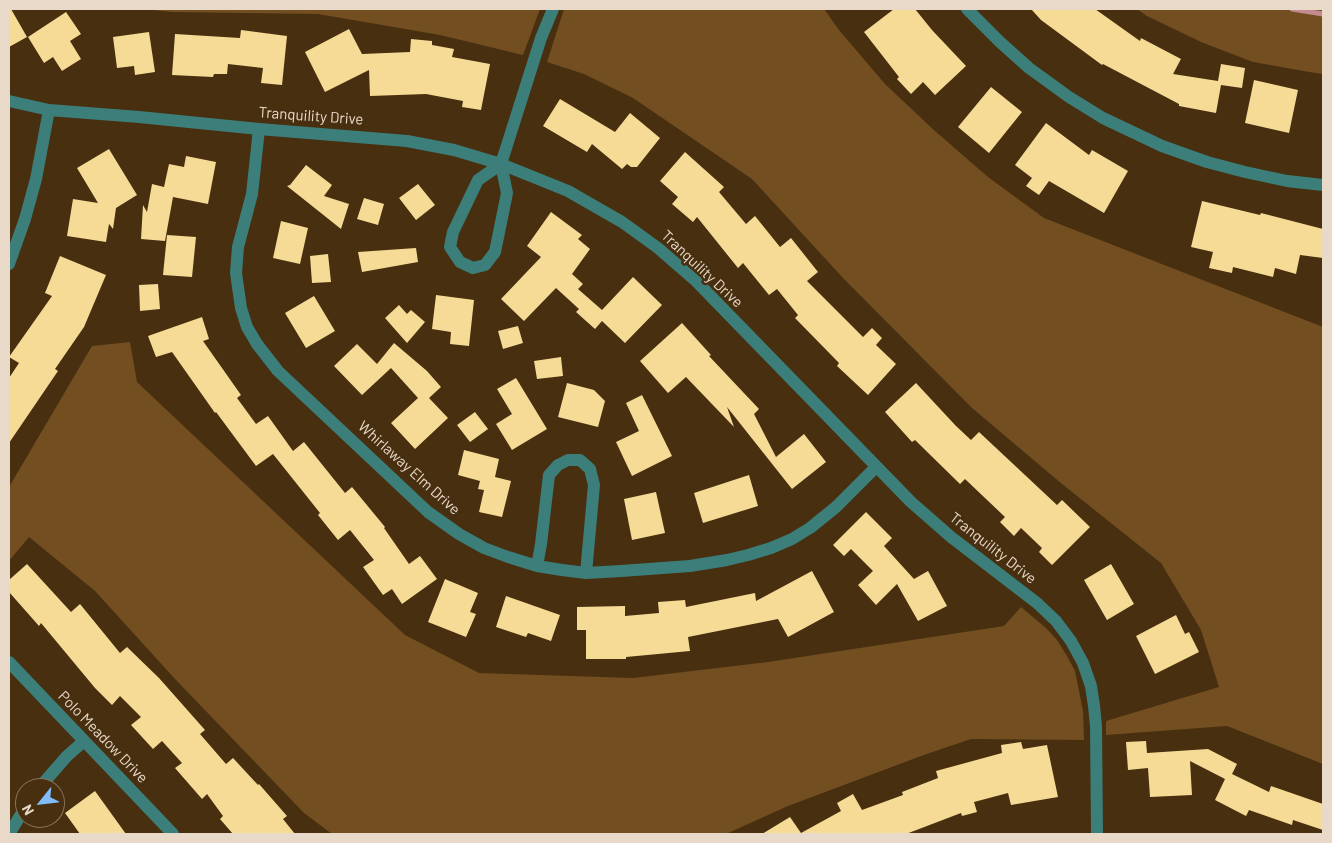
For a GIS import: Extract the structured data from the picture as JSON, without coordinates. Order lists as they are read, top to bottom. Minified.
{"streets":{"street":["Tranquility Drive","Whirlaway Elm Drive","Polo Meadow Drive"]},"crossings":[["Tranquility Drive","Whirlaway Elm Drive"]],"north":"bottom left"}
